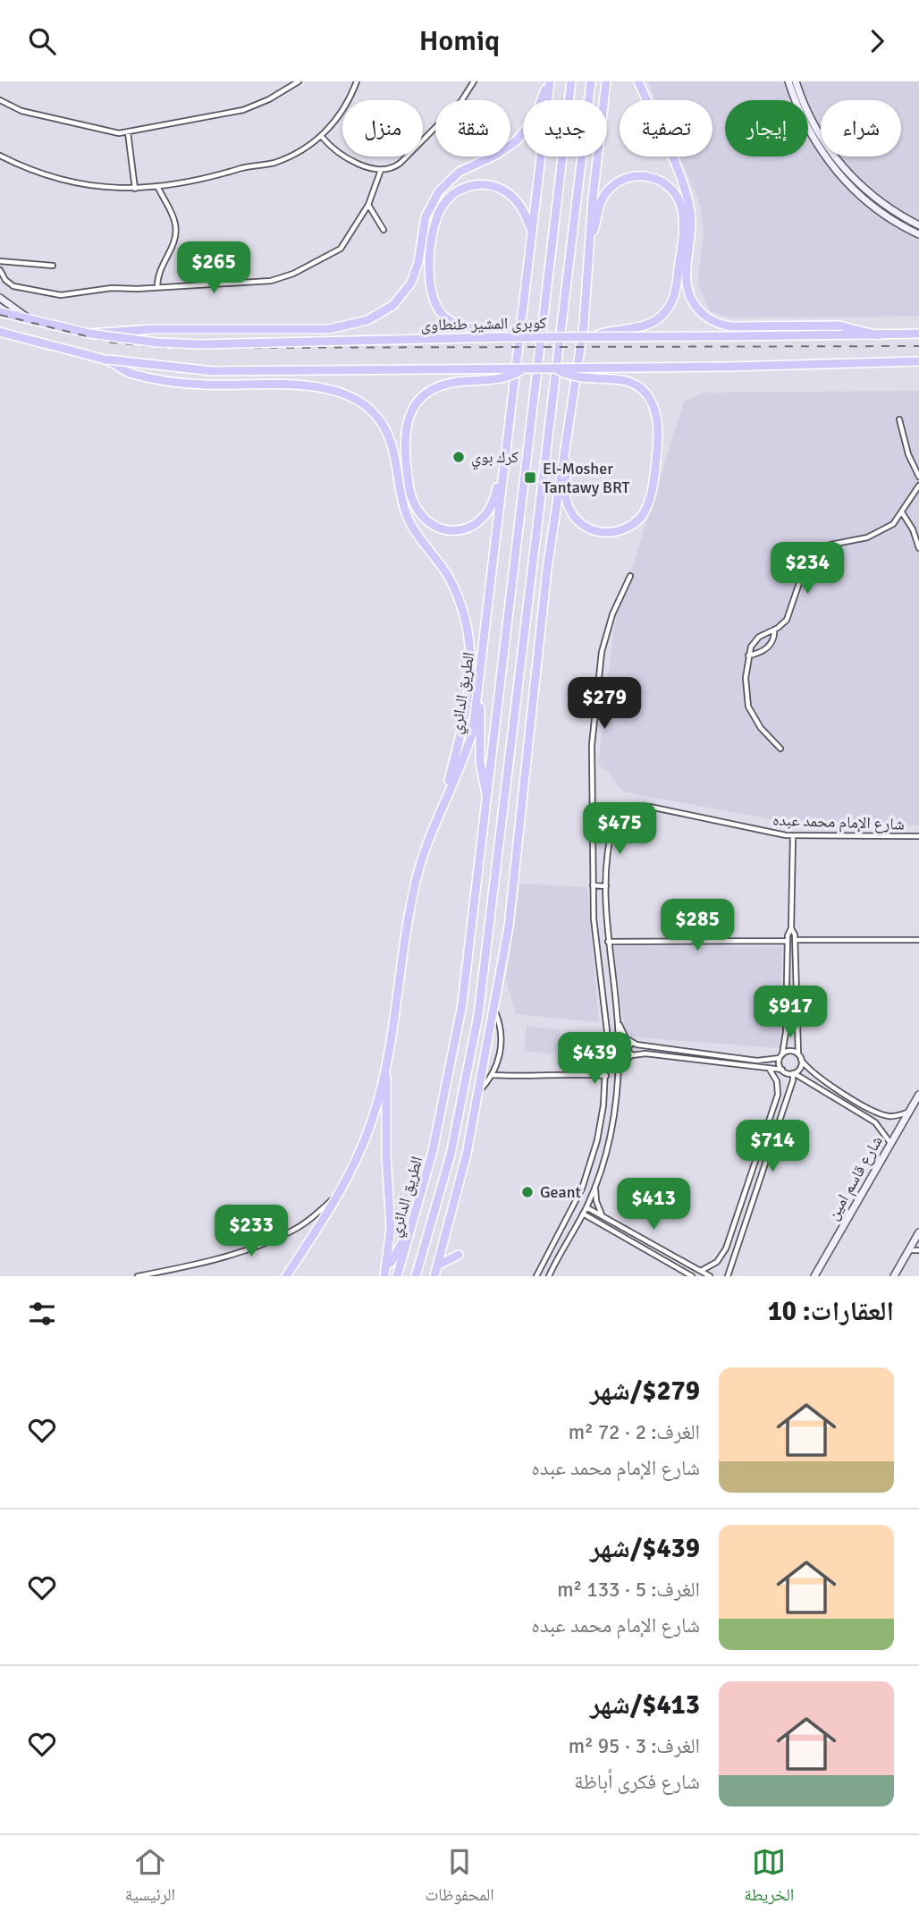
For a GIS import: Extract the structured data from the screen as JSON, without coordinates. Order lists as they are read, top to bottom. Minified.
{"streets":{"highway":["كوبرى المشير طنطاوى","الطريق الدائري"],"street":["شارع الإمام محمد عبده","شارع قاسم امين"]},"places":{"other":["كرك بوي","Geant"],"transit":["El-Mosher Tantawy BRT"]},"page":{"header":"Homiq","chip":["شراء","إيجار","تصفية","جديد","شقة","منزل"],"price":["$265","$234","$279","$475","$285","$917","$439","$714","$413","$233"],"heading":"العقارات: 10","list":[{"name":"$279/شهر","note":"الغرف: 2 · 72 m² · شارع الإمام محمد عبده"},{"name":"$439/شهر","note":"الغرف: 5 · 133 m² · شارع الإمام محمد عبده"},{"name":"$413/شهر","note":"الغرف: 3 · 95 m² · شارع فكرى أباظة"}],"tabs":["الخريطة","المحفوظات","الرئيسية"]}}
